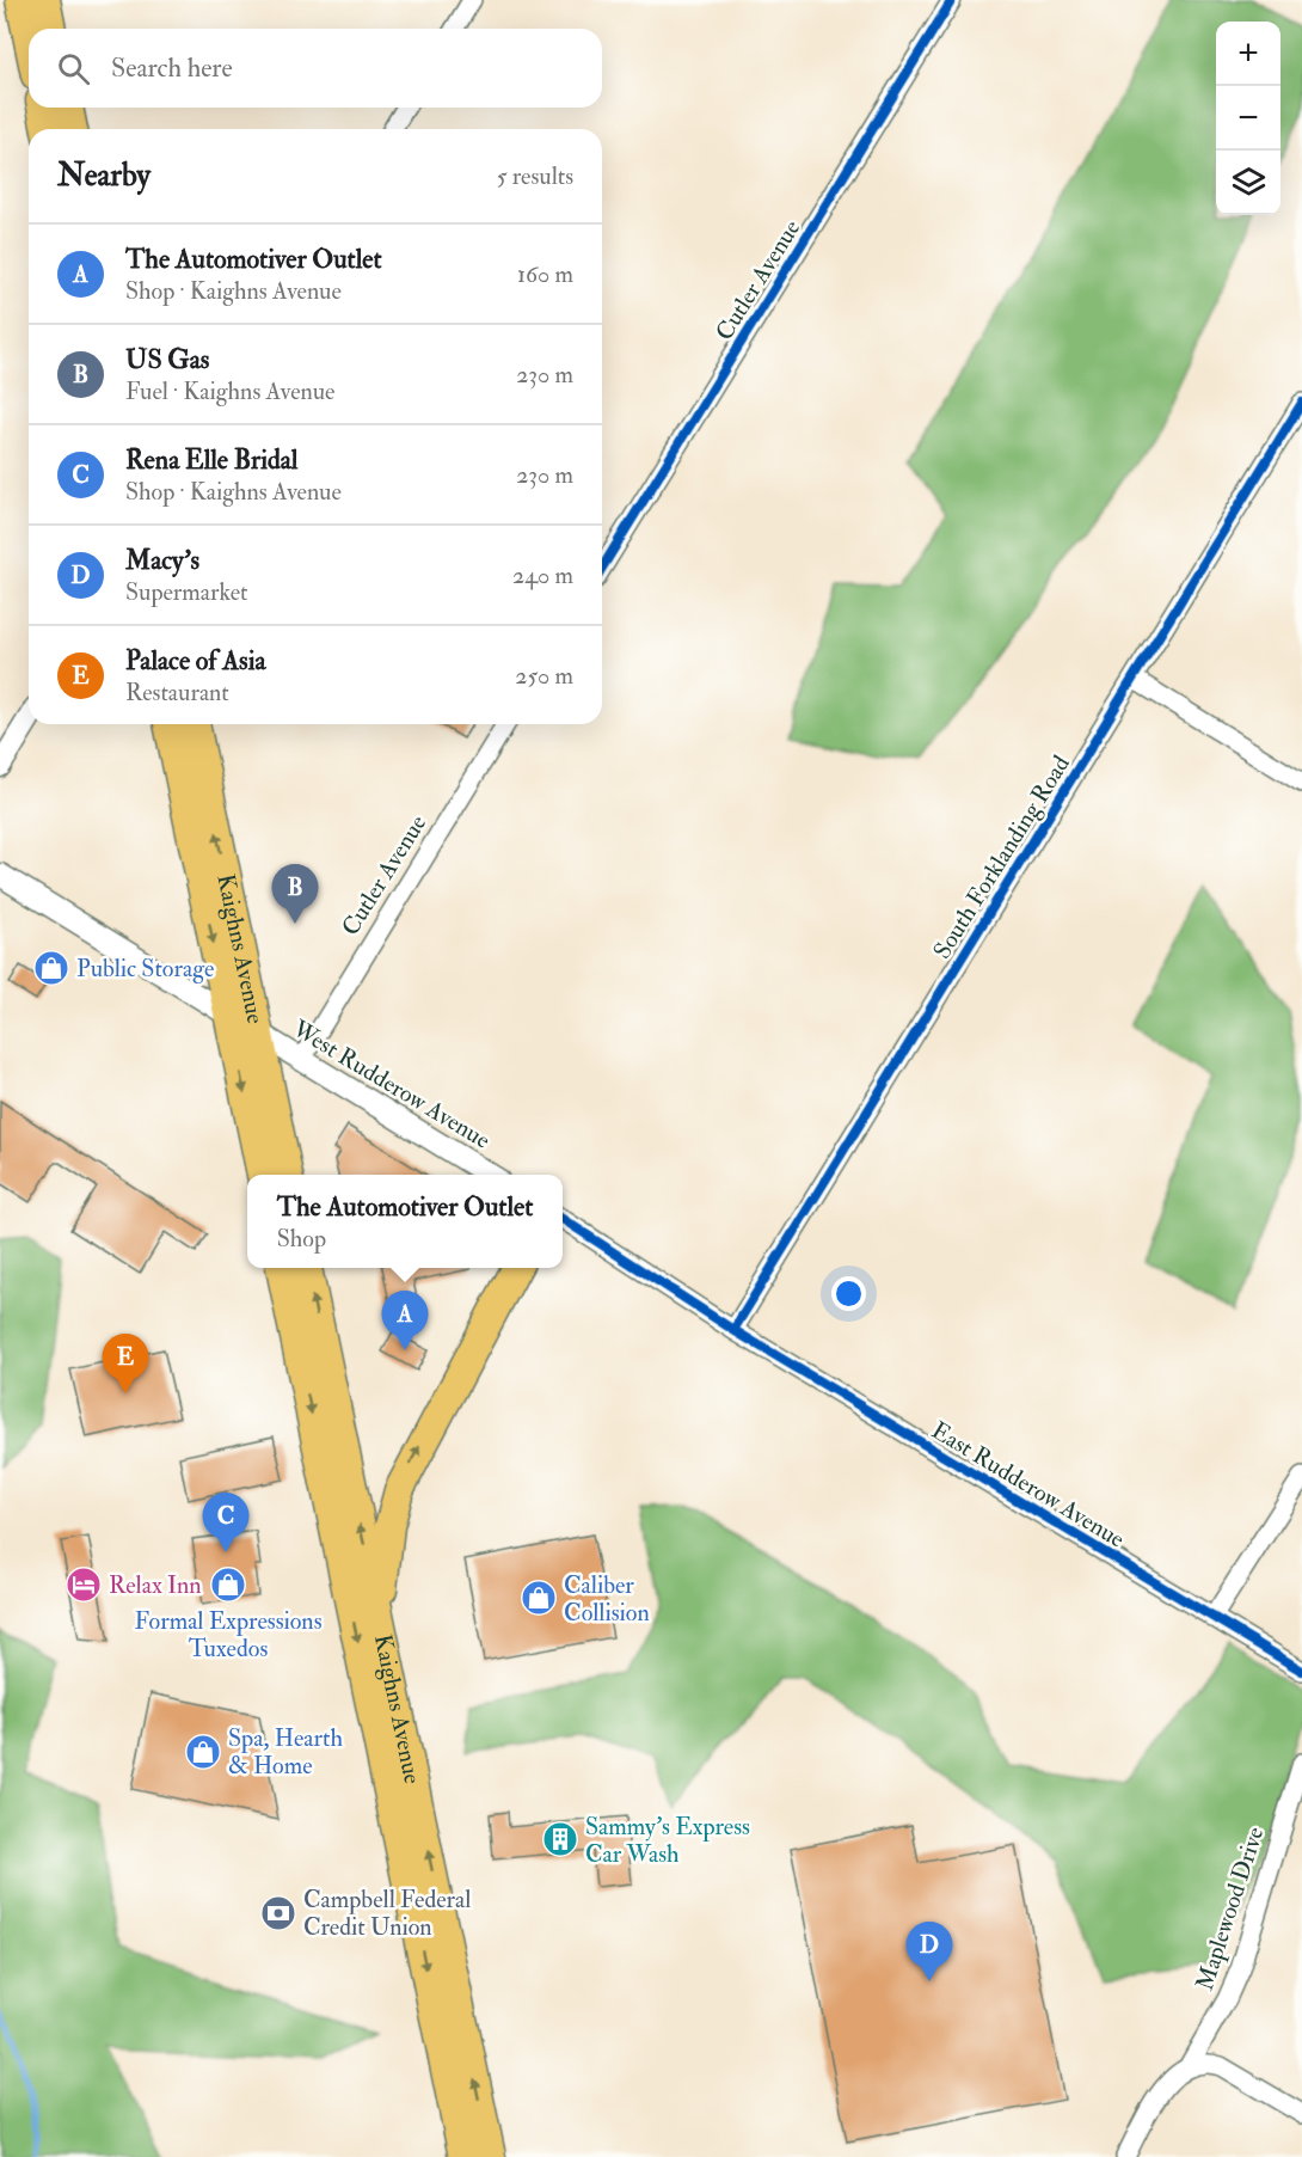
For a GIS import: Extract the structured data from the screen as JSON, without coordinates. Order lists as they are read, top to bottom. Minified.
{"streets":{"highway":["Kaighns Avenue"],"street":["Cutler Avenue","South Forklanding Road","West Rudderow Avenue","East Rudderow Avenue","Maplewood Drive"]},"crossings":[["Cutler Avenue","West Rudderow Avenue"],["South Forklanding Road","East Rudderow Avenue"],["Kaighns Avenue","West Rudderow Avenue"]],"places":{"shop":["Public Storage","Formal Expressions Tuxedos","Caliber Collision","Spa, Hearth & Home"],"hotel":["Relax Inn"],"building":["Sammy's Express Car Wash"],"bank":["Campbell Federal Credit Union"]},"page":{"map_buttons":["+","−"],"search":"Search here","heading":["Nearby","5 results"],"list":[{"mark":"A","name":"The Automotiver Outlet","note":"Shop · Kaighns Avenue","value":"160 m"},{"mark":"B","name":"US Gas","note":"Fuel · Kaighns Avenue","value":"230 m"},{"mark":"C","name":"Rena Elle Bridal","note":"Shop · Kaighns Avenue","value":"230 m"},{"mark":"D","name":"Macy's","note":"Supermarket","value":"240 m"},{"mark":"E","name":"Palace of Asia","note":"Restaurant","value":"250 m"}],"pins":["B","A","E","C","D"],"popup":["The Automotiver Outlet","Shop"]}}
